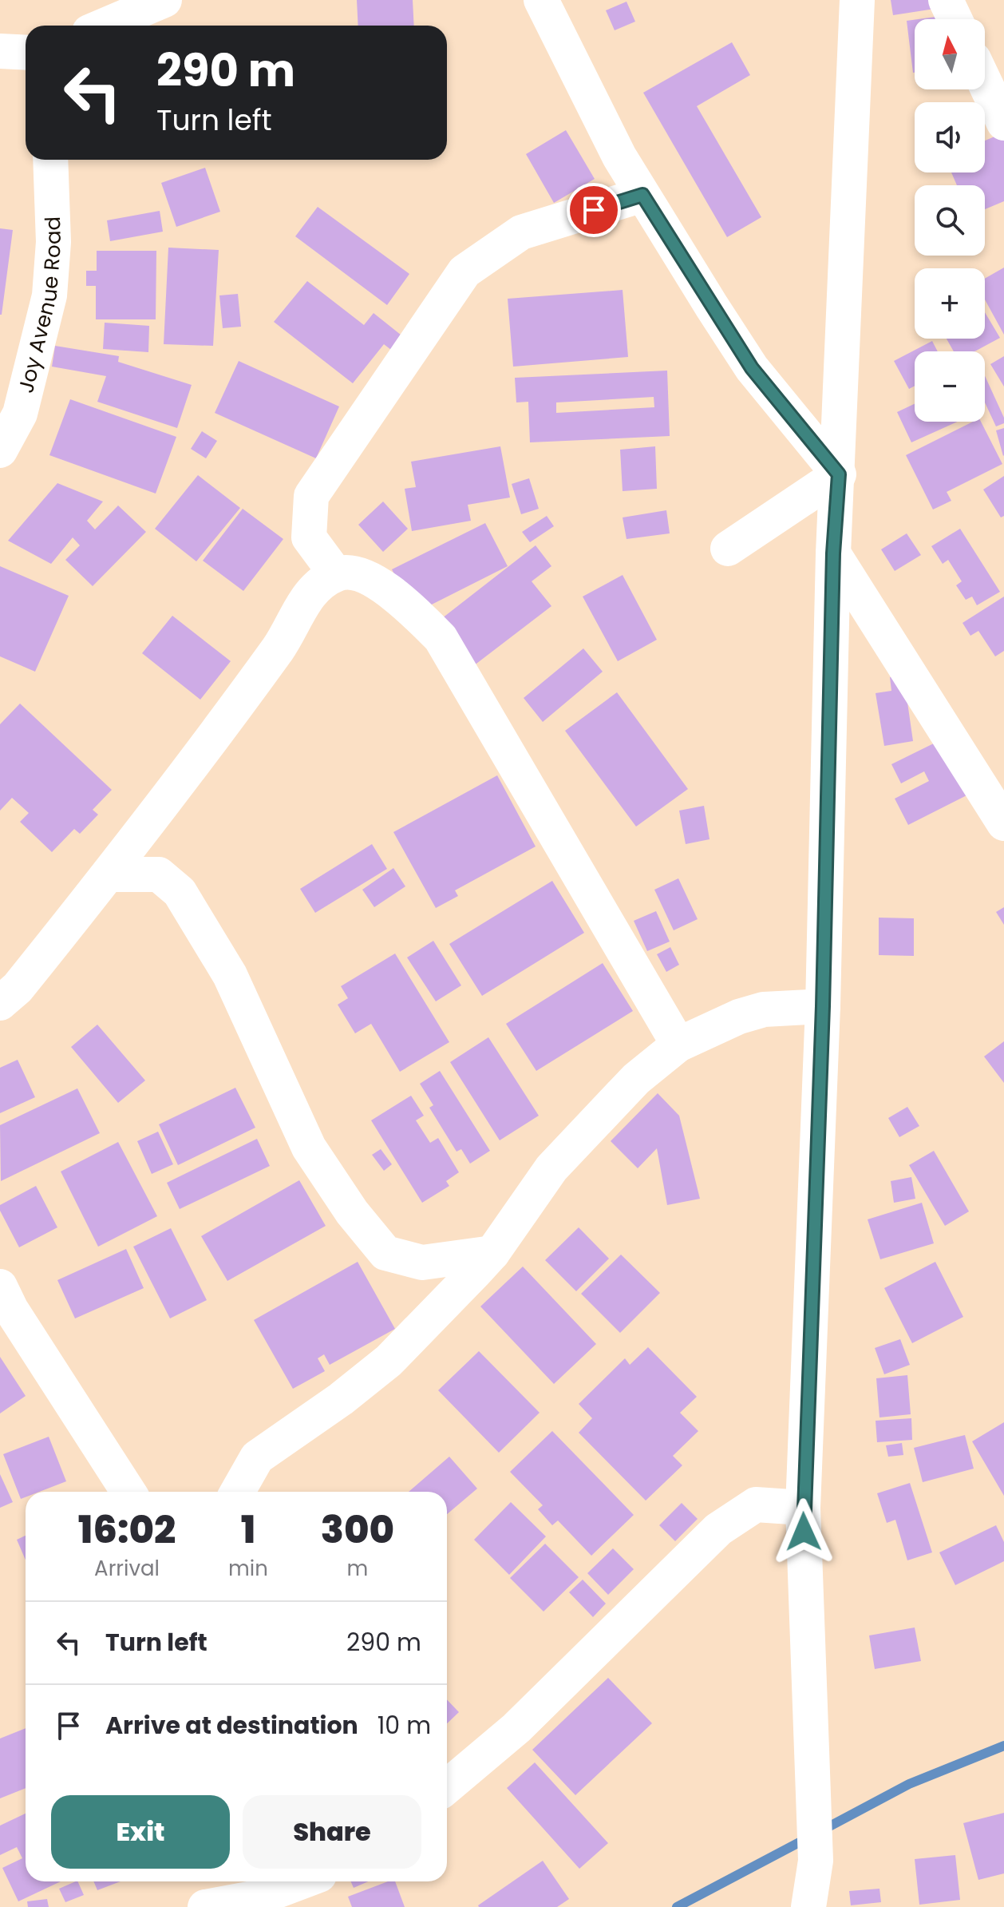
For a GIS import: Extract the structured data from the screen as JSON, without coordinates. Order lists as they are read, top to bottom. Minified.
{"streets":{"street":["Joy Avenue Road"]},"north":"top","page":{"map_buttons":["+","−"],"turn":["290 m","Turn left"],"eta":["16:02","Arrival","1","min","300","m"],"list":[{"name":"Turn left","value":"290 m"},{"name":"Arrive at destination","value":"10 m"}],"buttons":["Exit","Share"]}}
